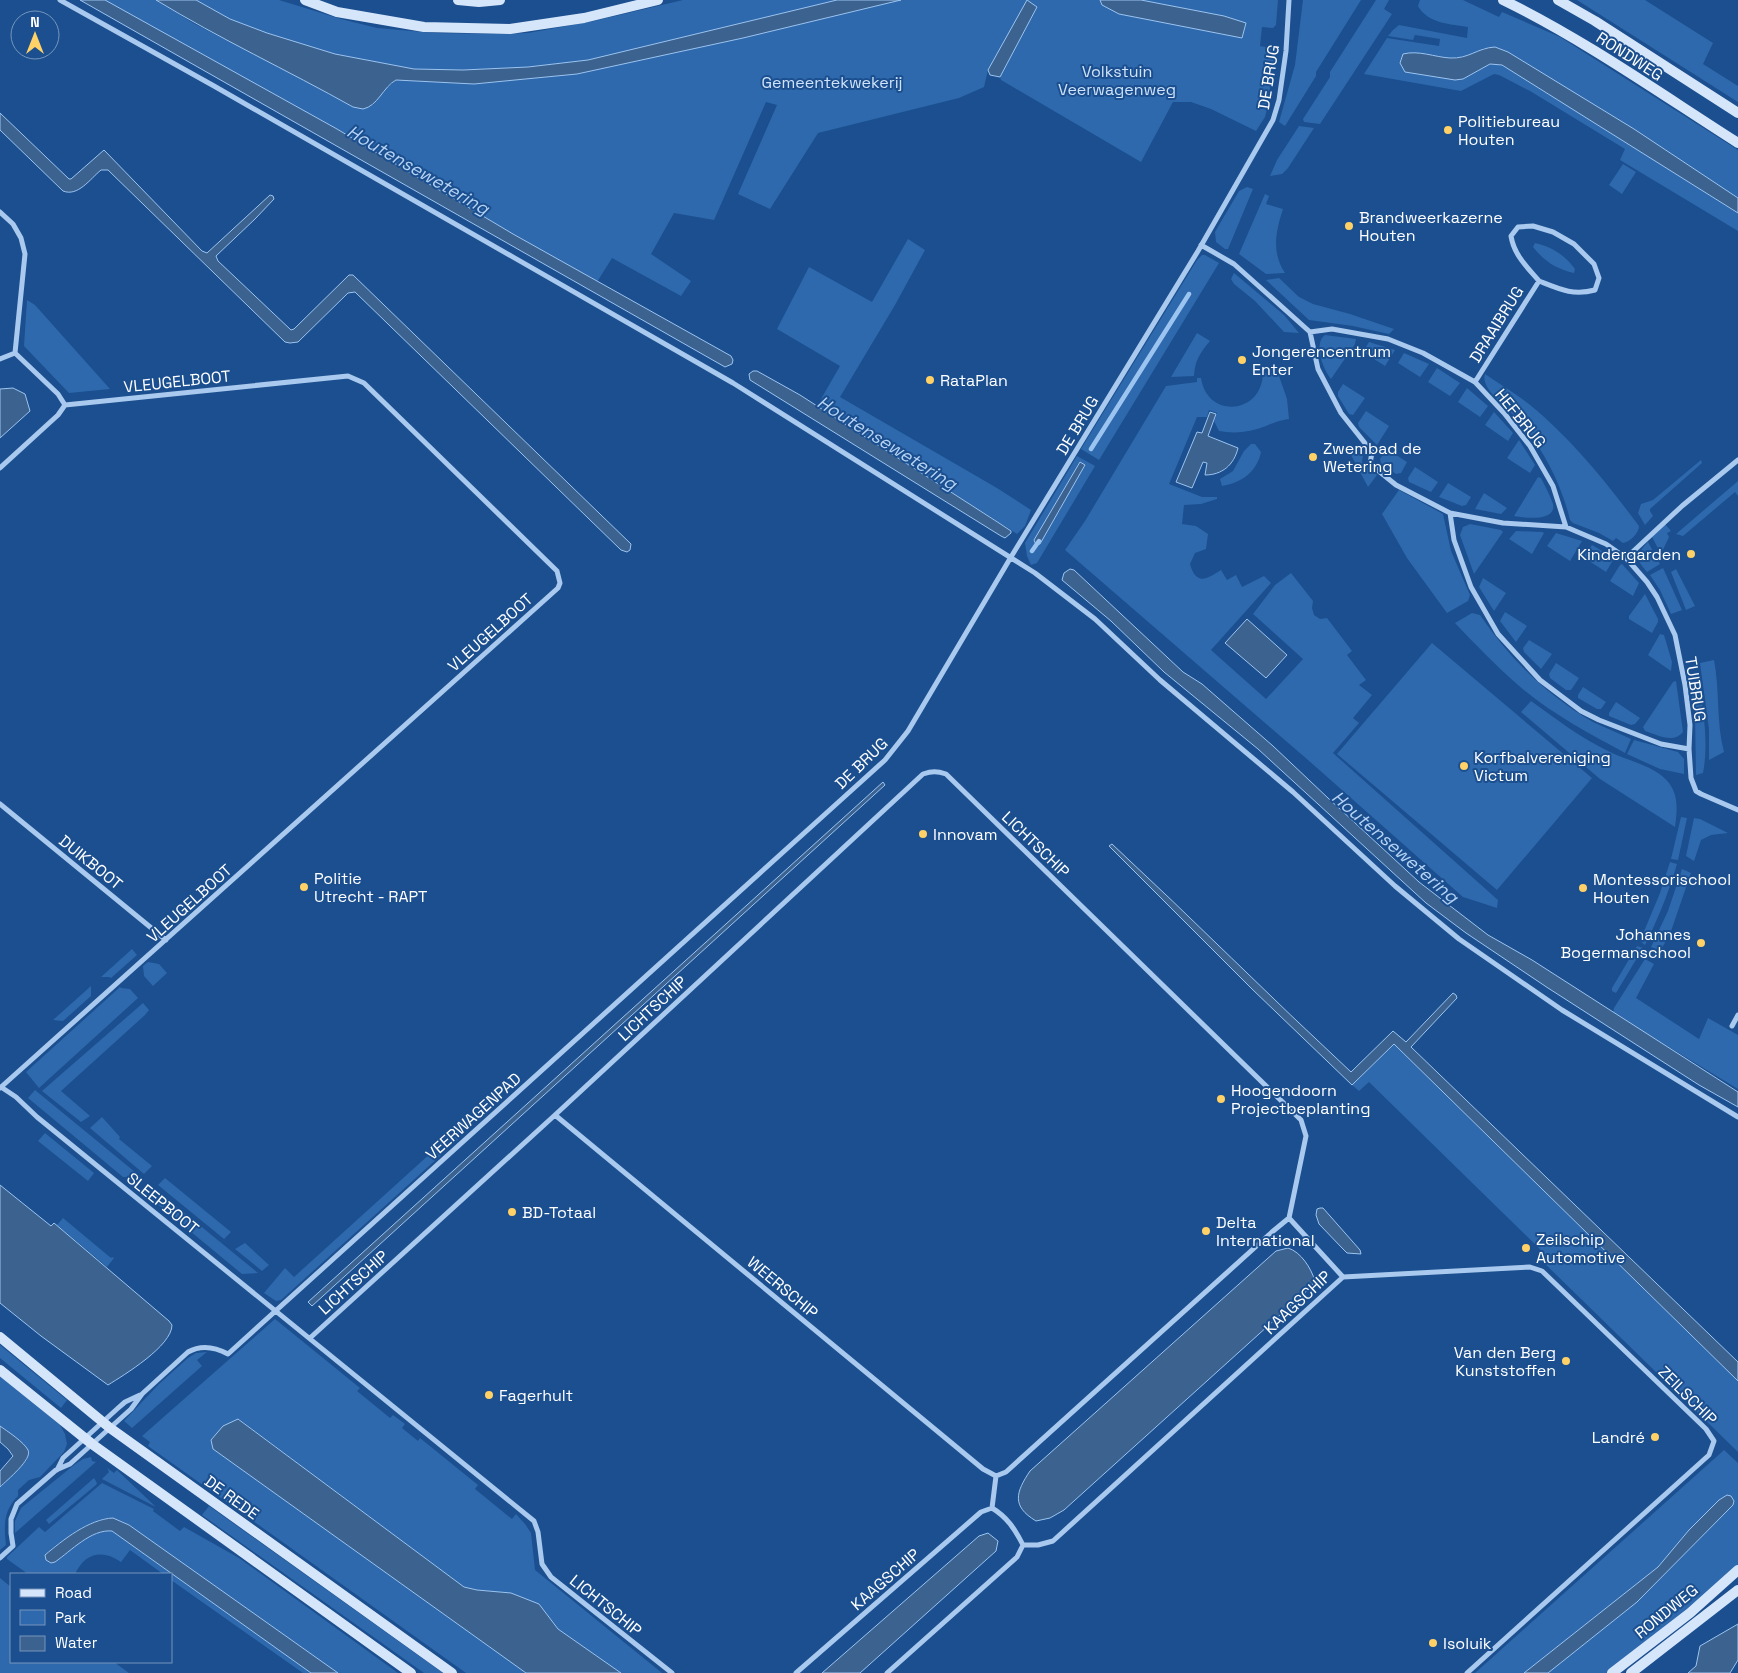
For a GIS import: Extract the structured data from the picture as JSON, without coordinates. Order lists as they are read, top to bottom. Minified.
{"streets":{"main road":["RONDWEG","DE REDE"],"street":["DE BRUG","DRAAIBRUG","VLEUGELBOOT","HEFBRUG","TUIBRUG","LICHTSCHIP","DUIKBOOT","VEERWAGENPAD","SLEEPBOOT","WEERSCHIP","KAAGSCHIP","ZEILSCHIP"]},"crossings":[["DE BRUG","VEERWAGENPAD"],["DRAAIBRUG","HEFBRUG"],["VLEUGELBOOT","DUIKBOOT"],["VLEUGELBOOT","SLEEPBOOT"],["HEFBRUG","TUIBRUG"],["LICHTSCHIP","SLEEPBOOT"],["LICHTSCHIP","WEERSCHIP"],["LICHTSCHIP","KAAGSCHIP"],["VEERWAGENPAD","SLEEPBOOT"],["VEERWAGENPAD","DE REDE"],["KAAGSCHIP","ZEILSCHIP"]],"water":["Houtensewetering"],"parks":["Volkstuin Veerwagenweg","Gemeentekwekerij"],"places":["Politiebureau Houten","Brandweerkazerne Houten","Jongerencentrum Enter","RataPlan","Zwembad de Wetering","Kindergarden","Korfbalvereniging Victum","Innovam","Politie Utrecht - RAPT","Montessorischool Houten","Johannes Bogermanschool","Hoogendoorn Projectbeplanting","BD-Totaal","Delta International","Zeilschip Automotive","Van den Berg Kunststoffen","Fagerhult","Landré","Isoluik"],"legend":["Road","Park","Water"],"north":"top"}
